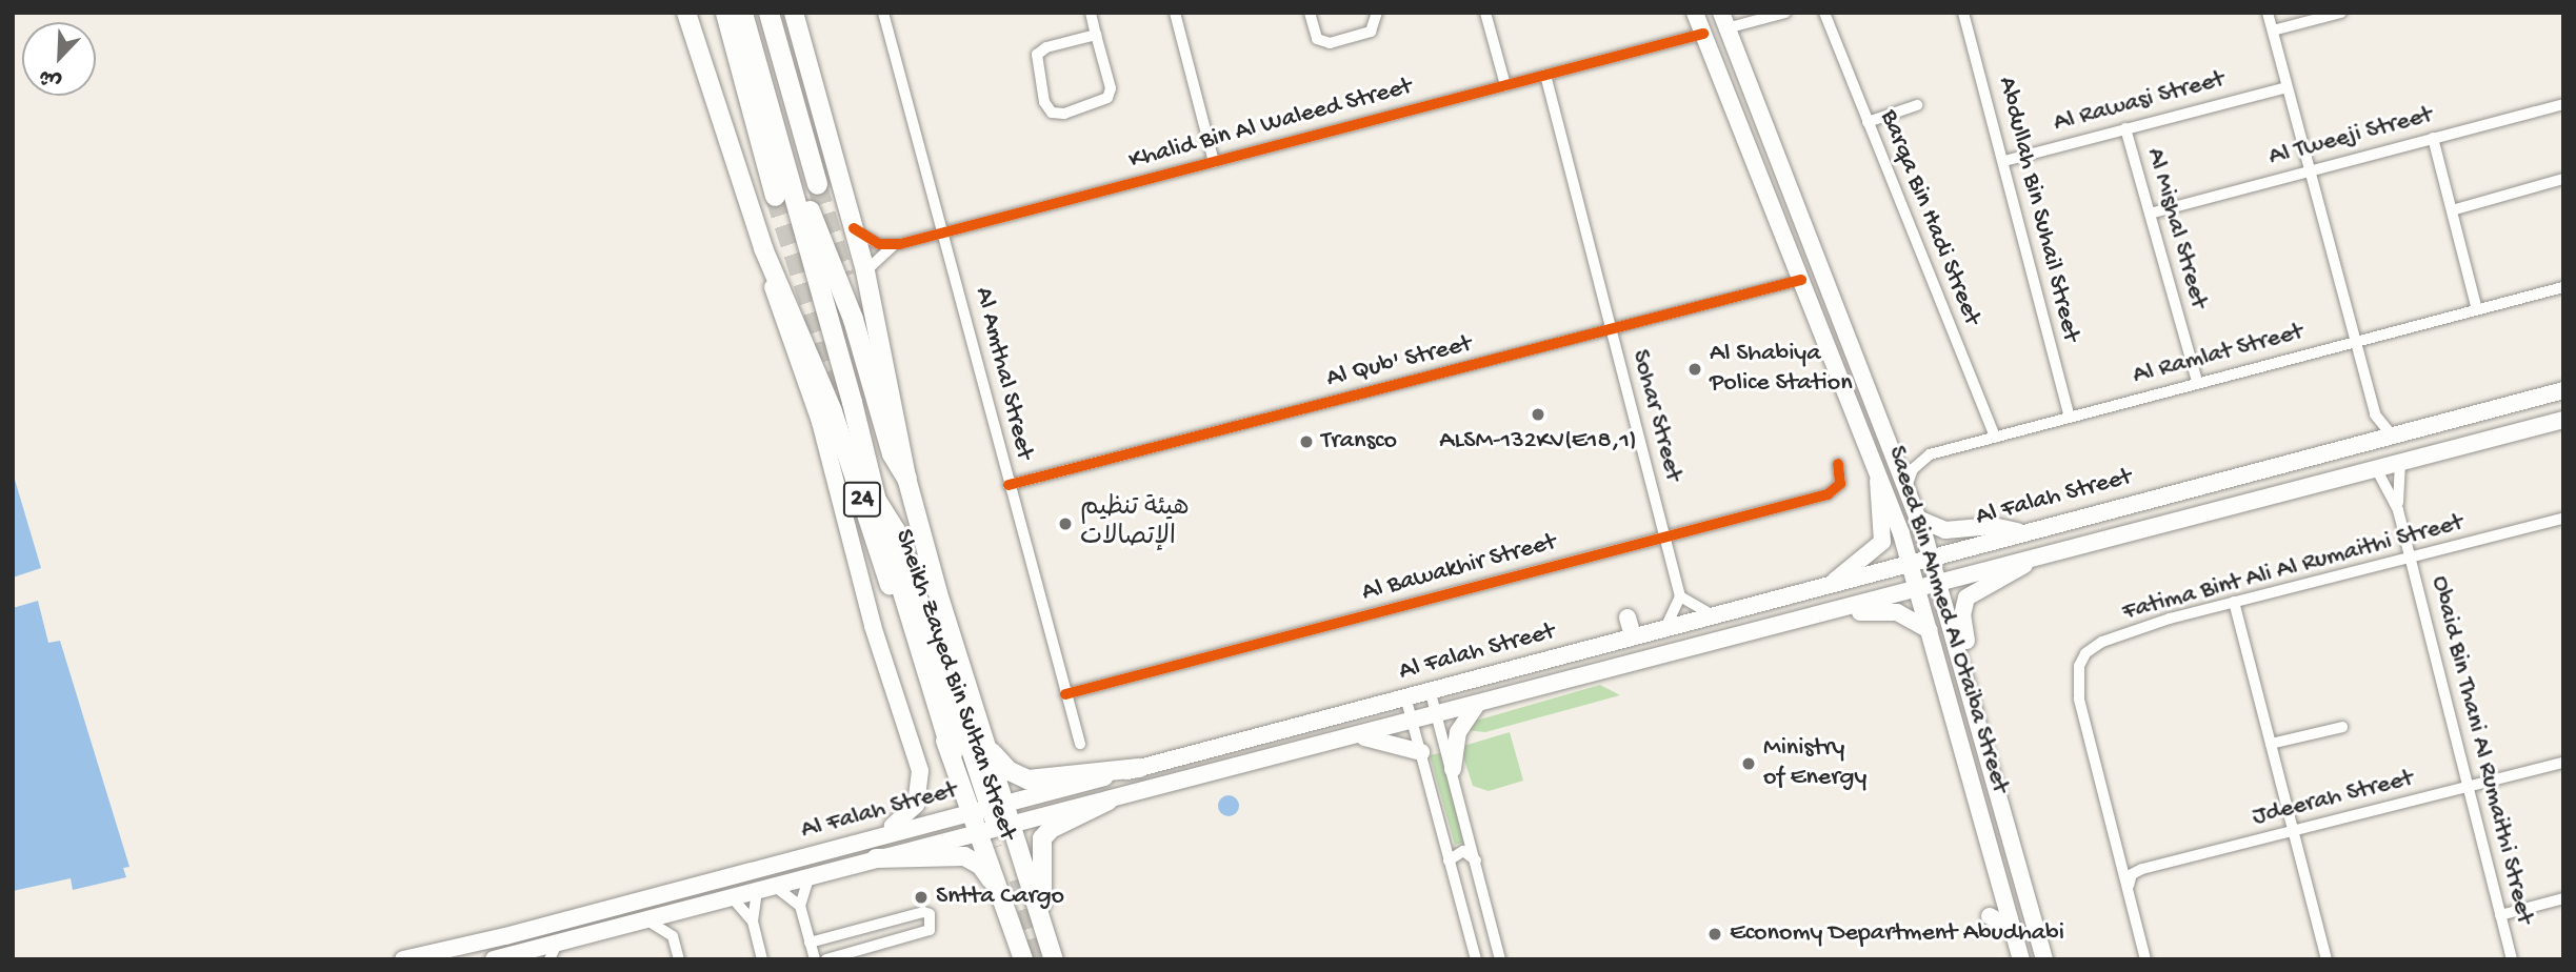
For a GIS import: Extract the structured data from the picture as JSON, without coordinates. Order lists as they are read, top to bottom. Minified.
{"streets":{"main road":["Al Falah Street","24","Saeed Bin Ahmed Al Otaiba Street","Sheikh Zayed Bin Sultan Street"],"street":["Al Rawasi Street","Khalid Bin Al Waleed Street","Al Tweeji Street","Abdullah Bin Suhail Street","Barqa Bin Hadi Street","Al Mishal Street","Al Ramlat Street","Al Qub' Street","Al Amthal Street","Sohar Street","Al Bawakhir Street","Fatima Bint Ali Al Rumaithi Street","Obaid Bin Thani Al Rumaithi Street","Jdeerah Street"]},"crossings":[["Al Rawasi Street","Abdullah Bin Suhail Street"],["Al Rawasi Street","Al Mishal Street"],["Khalid Bin Al Waleed Street","Al Amthal Street"],["Khalid Bin Al Waleed Street","Sohar Street"],["Khalid Bin Al Waleed Street","Saeed Bin Ahmed Al Otaiba Street"],["Khalid Bin Al Waleed Street","Sheikh Zayed Bin Sultan Street"],["Al Tweeji Street","Al Mishal Street"],["Abdullah Bin Suhail Street","Al Ramlat Street"],["Barqa Bin Hadi Street","Al Ramlat Street"],["Al Mishal Street","Al Ramlat Street"],["Al Ramlat Street","Saeed Bin Ahmed Al Otaiba Street"],["Al Qub' Street","Al Amthal Street"],["Al Qub' Street","Sohar Street"],["Al Qub' Street","Saeed Bin Ahmed Al Otaiba Street"],["Al Amthal Street","Al Bawakhir Street"],["Sohar Street","Al Bawakhir Street"],["Al Falah Street","Saeed Bin Ahmed Al Otaiba Street"],["Al Falah Street","Sheikh Zayed Bin Sultan Street"],["Al Falah Street","Obaid Bin Thani Al Rumaithi Street"],["Fatima Bint Ali Al Rumaithi Street","Obaid Bin Thani Al Rumaithi Street"],["Fatima Bint Ali Al Rumaithi Street","Jdeerah Street"],["Obaid Bin Thani Al Rumaithi Street","Jdeerah Street"]],"places":["Al Shabiya Police Station","ALSM-132KV(E18,1)","Transco","هيئة تنظيم الإتصالات","Ministry of Energy","Sntta Cargo","Economy Department Abudhabi"],"north":"bottom left"}
